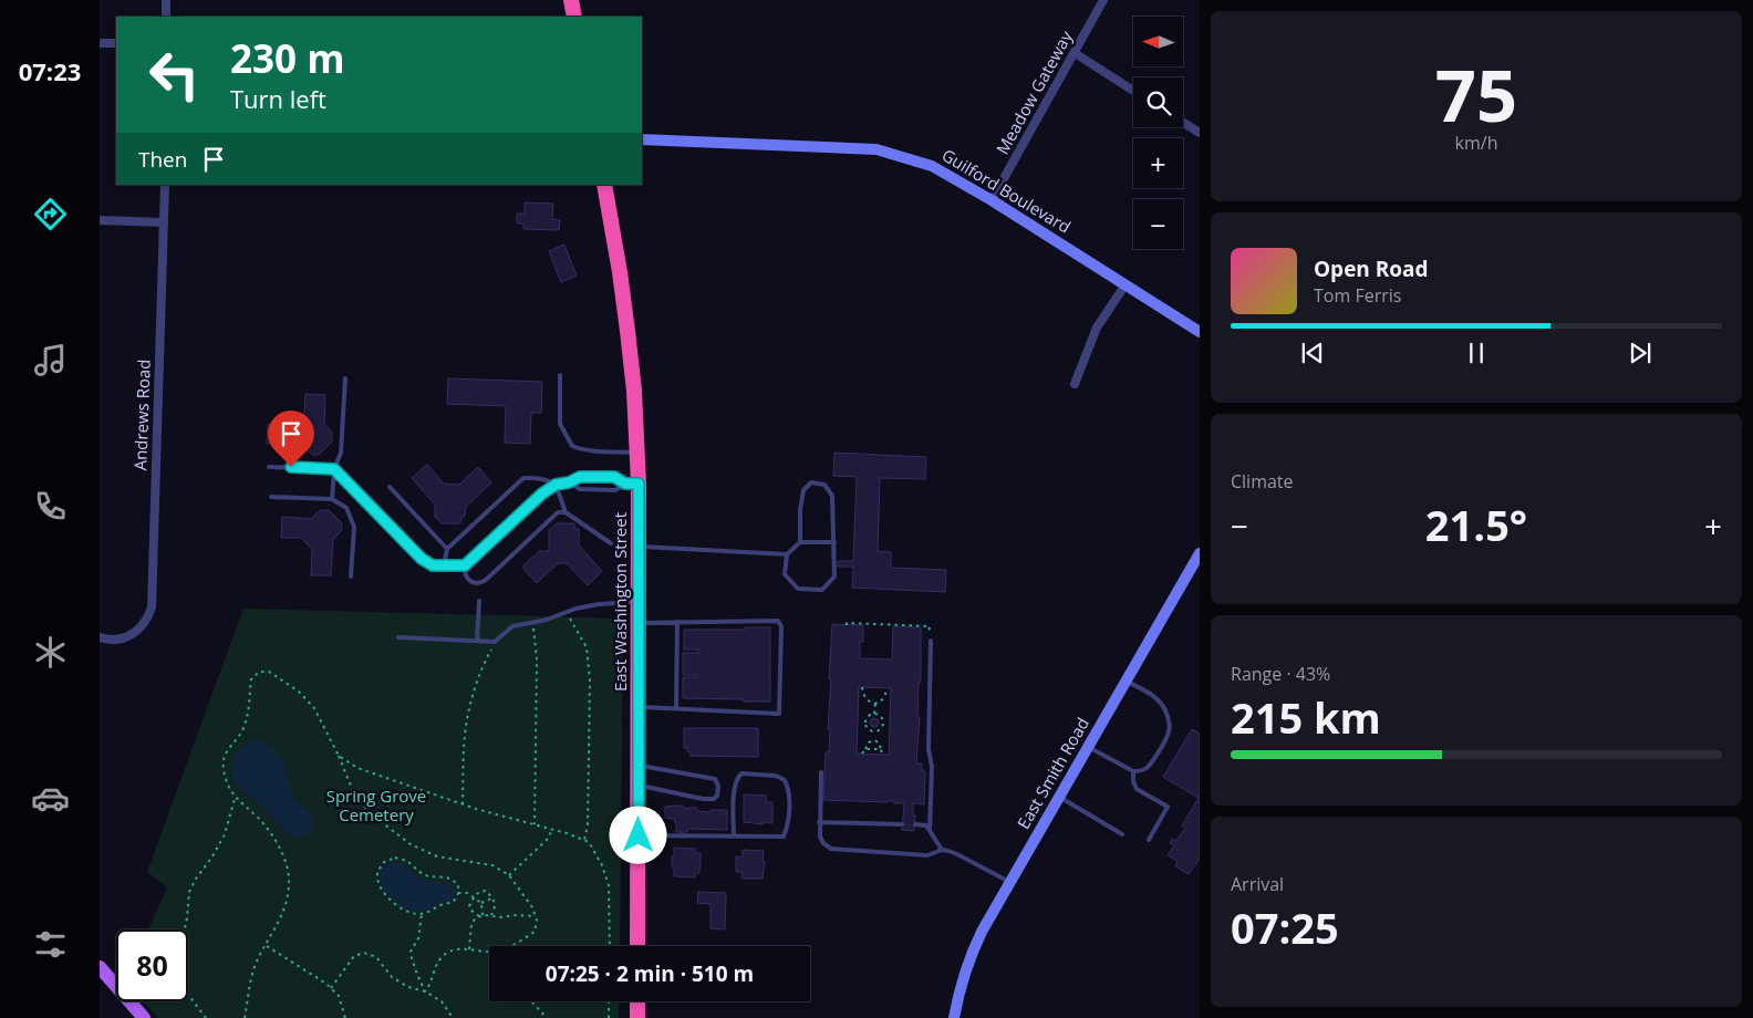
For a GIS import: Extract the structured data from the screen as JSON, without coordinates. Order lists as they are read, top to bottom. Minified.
{"streets":{"highway":["East Washington Street"],"street":["Meadow Gateway","Guilford Boulevard","Andrews Road","East Smith Road"]},"crossings":[["Meadow Gateway","Guilford Boulevard"]],"parks":["Spring Grove Cemetery"],"north":"left","page":{"tabs":"07:23","tile":[["75","km/h"],"Climate",["Range · 43%","215 km"],["Arrival","07:25"]],"map_buttons":["+","−"],"turn":["230 m","Turn left"],"then":"Then","song":["Open Road","Tom Ferris"],"heat":["−","21.5°","+"],"limit":"80","trip":"07:25 · 2 min · 510 m"}}
